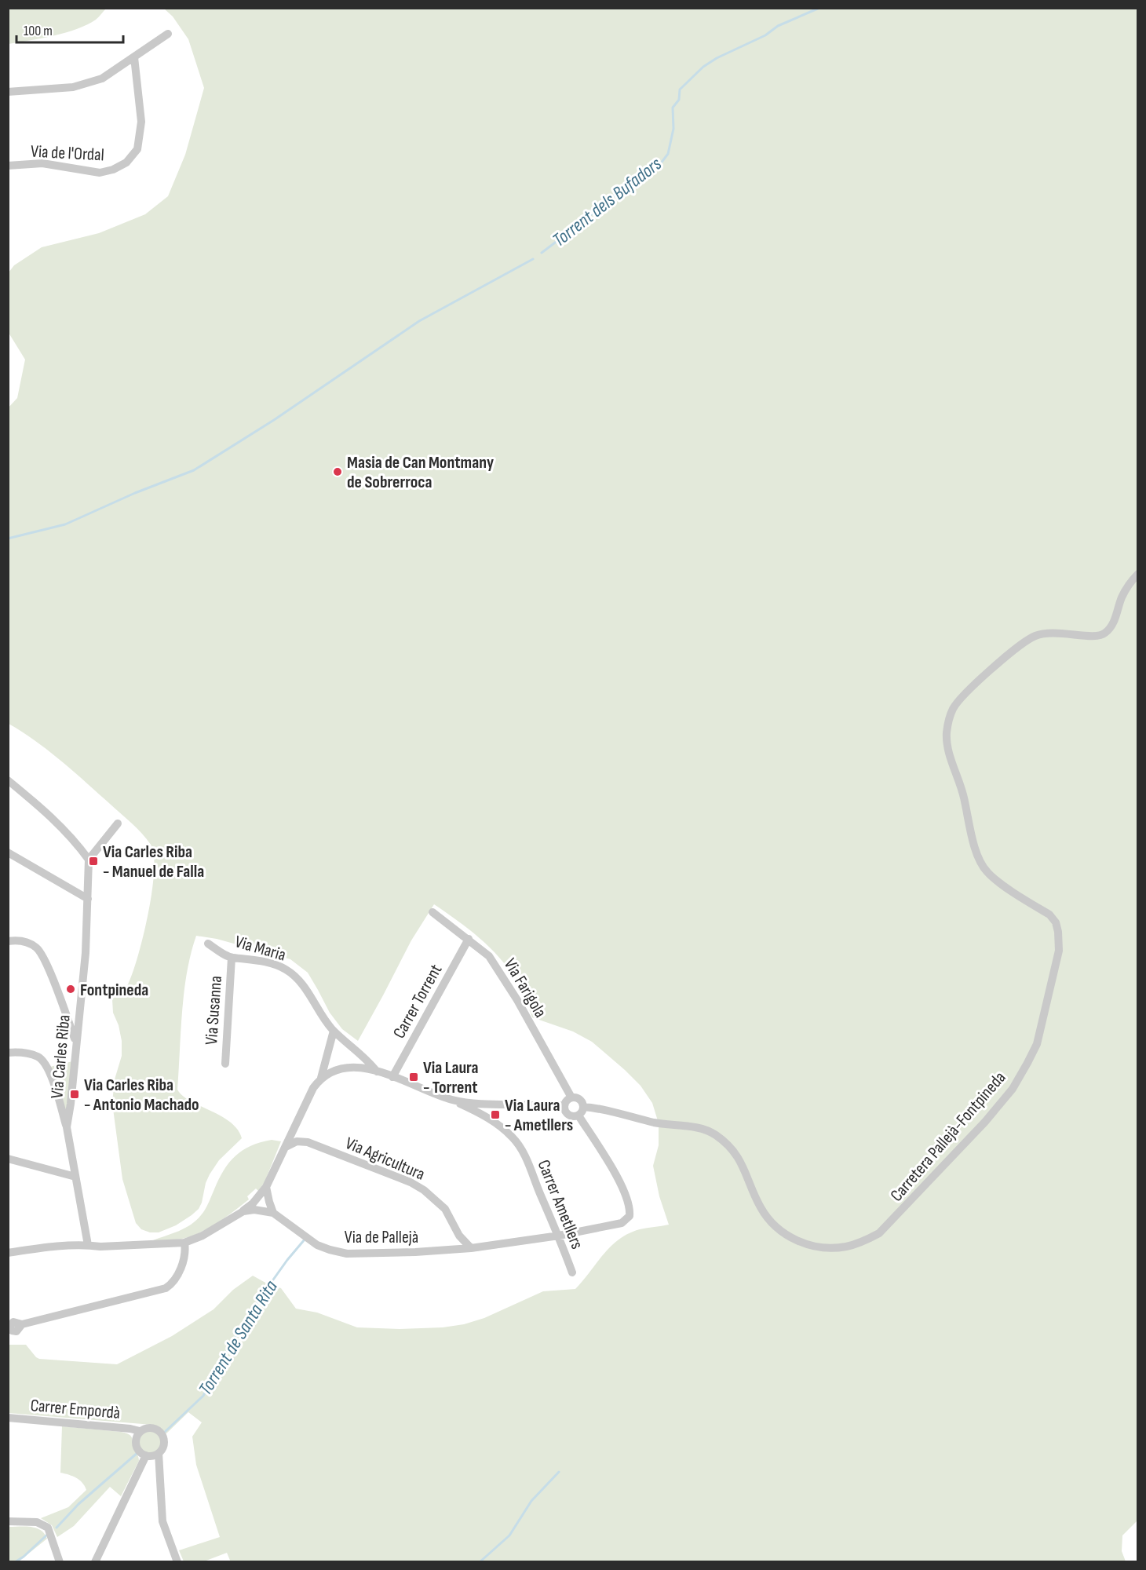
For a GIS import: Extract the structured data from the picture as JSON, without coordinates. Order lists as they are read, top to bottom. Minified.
{"streets":{"street":["Via de l'Ordal","Via Maria","Via Farigola","Carrer Torrent","Via Susanna","Via Carles Riba","Carretera Pallejà-Fontpineda","Via Agricultura","Carrer Ametllers","Via de Pallejà","Carrer Empordà"]},"crossings":[["Via Maria","Via Susanna"],["Via Farigola","Carrer Torrent"],["Via Farigola","Carretera Pallejà-Fontpineda"],["Via Farigola","Via de Pallejà"],["Carretera Pallejà-Fontpineda","Via de Pallejà"],["Via Agricultura","Via de Pallejà"],["Carrer Ametllers","Via de Pallejà"]],"water":["Torrent dels Bufadors","Torrent de Santa Rita"],"places":{"other":["Masia de Can Montmany de Sobrerroca","Fontpineda"],"transit":["Via Carles Riba - Manuel de Falla","Via Laura - Torrent","Via Carles Riba - Antonio Machado","Via Laura - Ametllers"]},"scale_bar":"100 m"}
